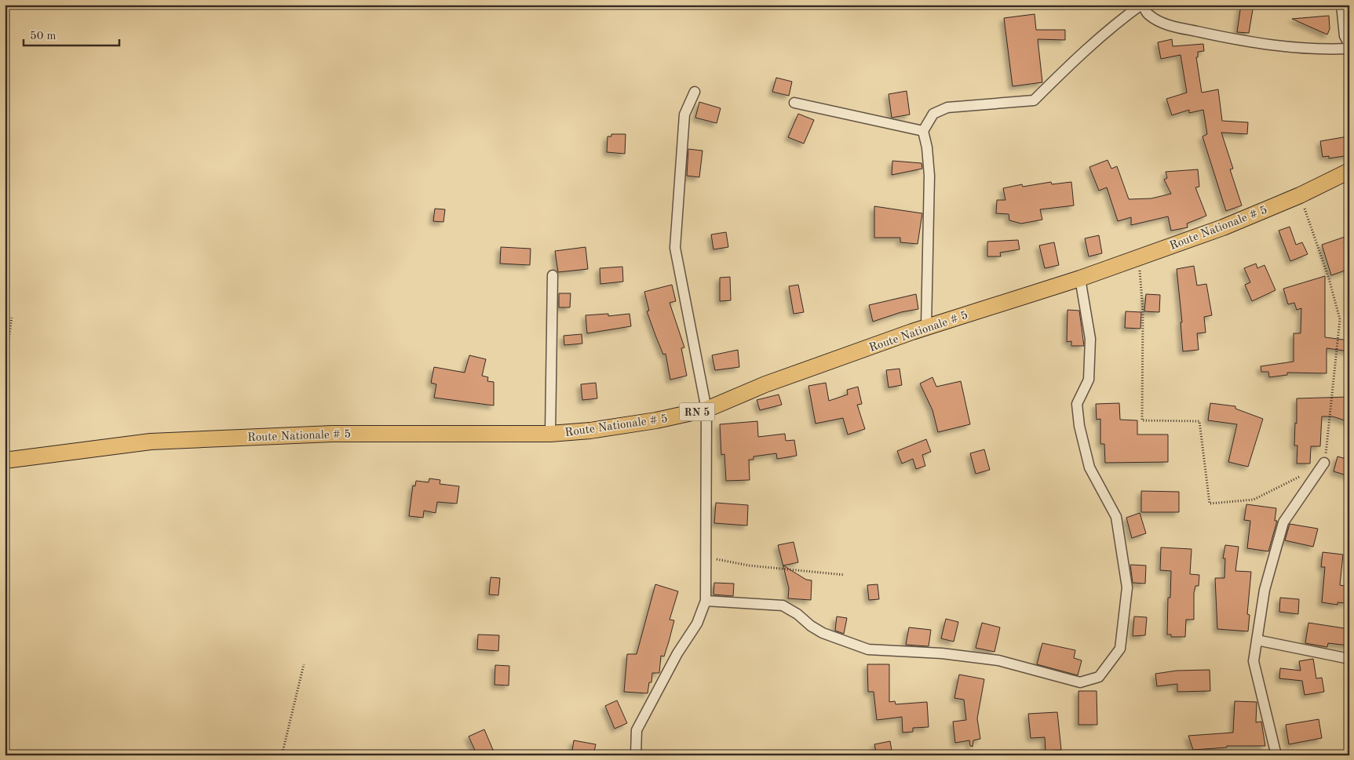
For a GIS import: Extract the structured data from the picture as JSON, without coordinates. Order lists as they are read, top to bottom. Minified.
{"streets":{"main road":["Route Nationale # 5","RN 5"]},"scale_bar":"50 m"}
